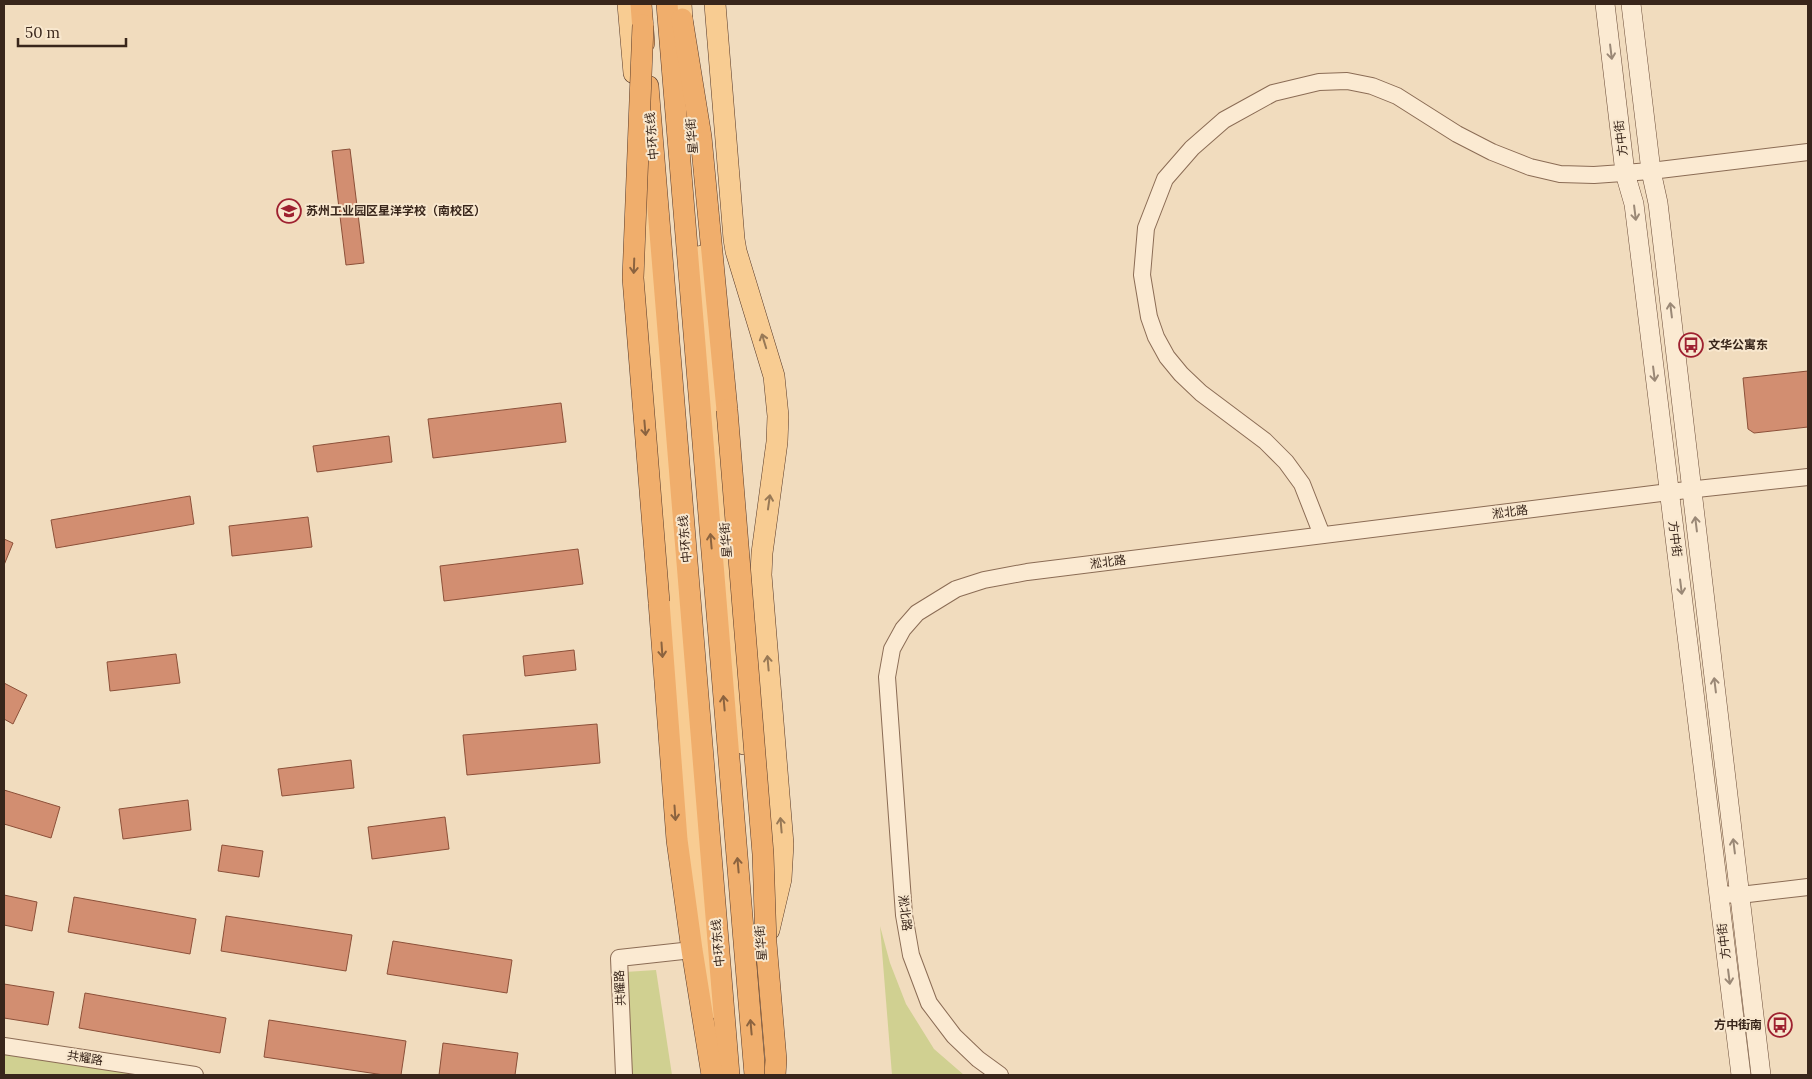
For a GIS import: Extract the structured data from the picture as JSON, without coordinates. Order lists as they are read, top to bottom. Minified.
{"streets":{"highway":["中环东线"],"main road":["星华街","方中街"],"street":["淞北路","共耀路"]},"crossings":[["中环东线","星华街"],["方中街","淞北路"]],"places":{"school or university":["苏州工业园区星洋学校（南校区）"],"bus stop":["文华公寓东","方中街南"]},"scale_bar":"50 m"}
